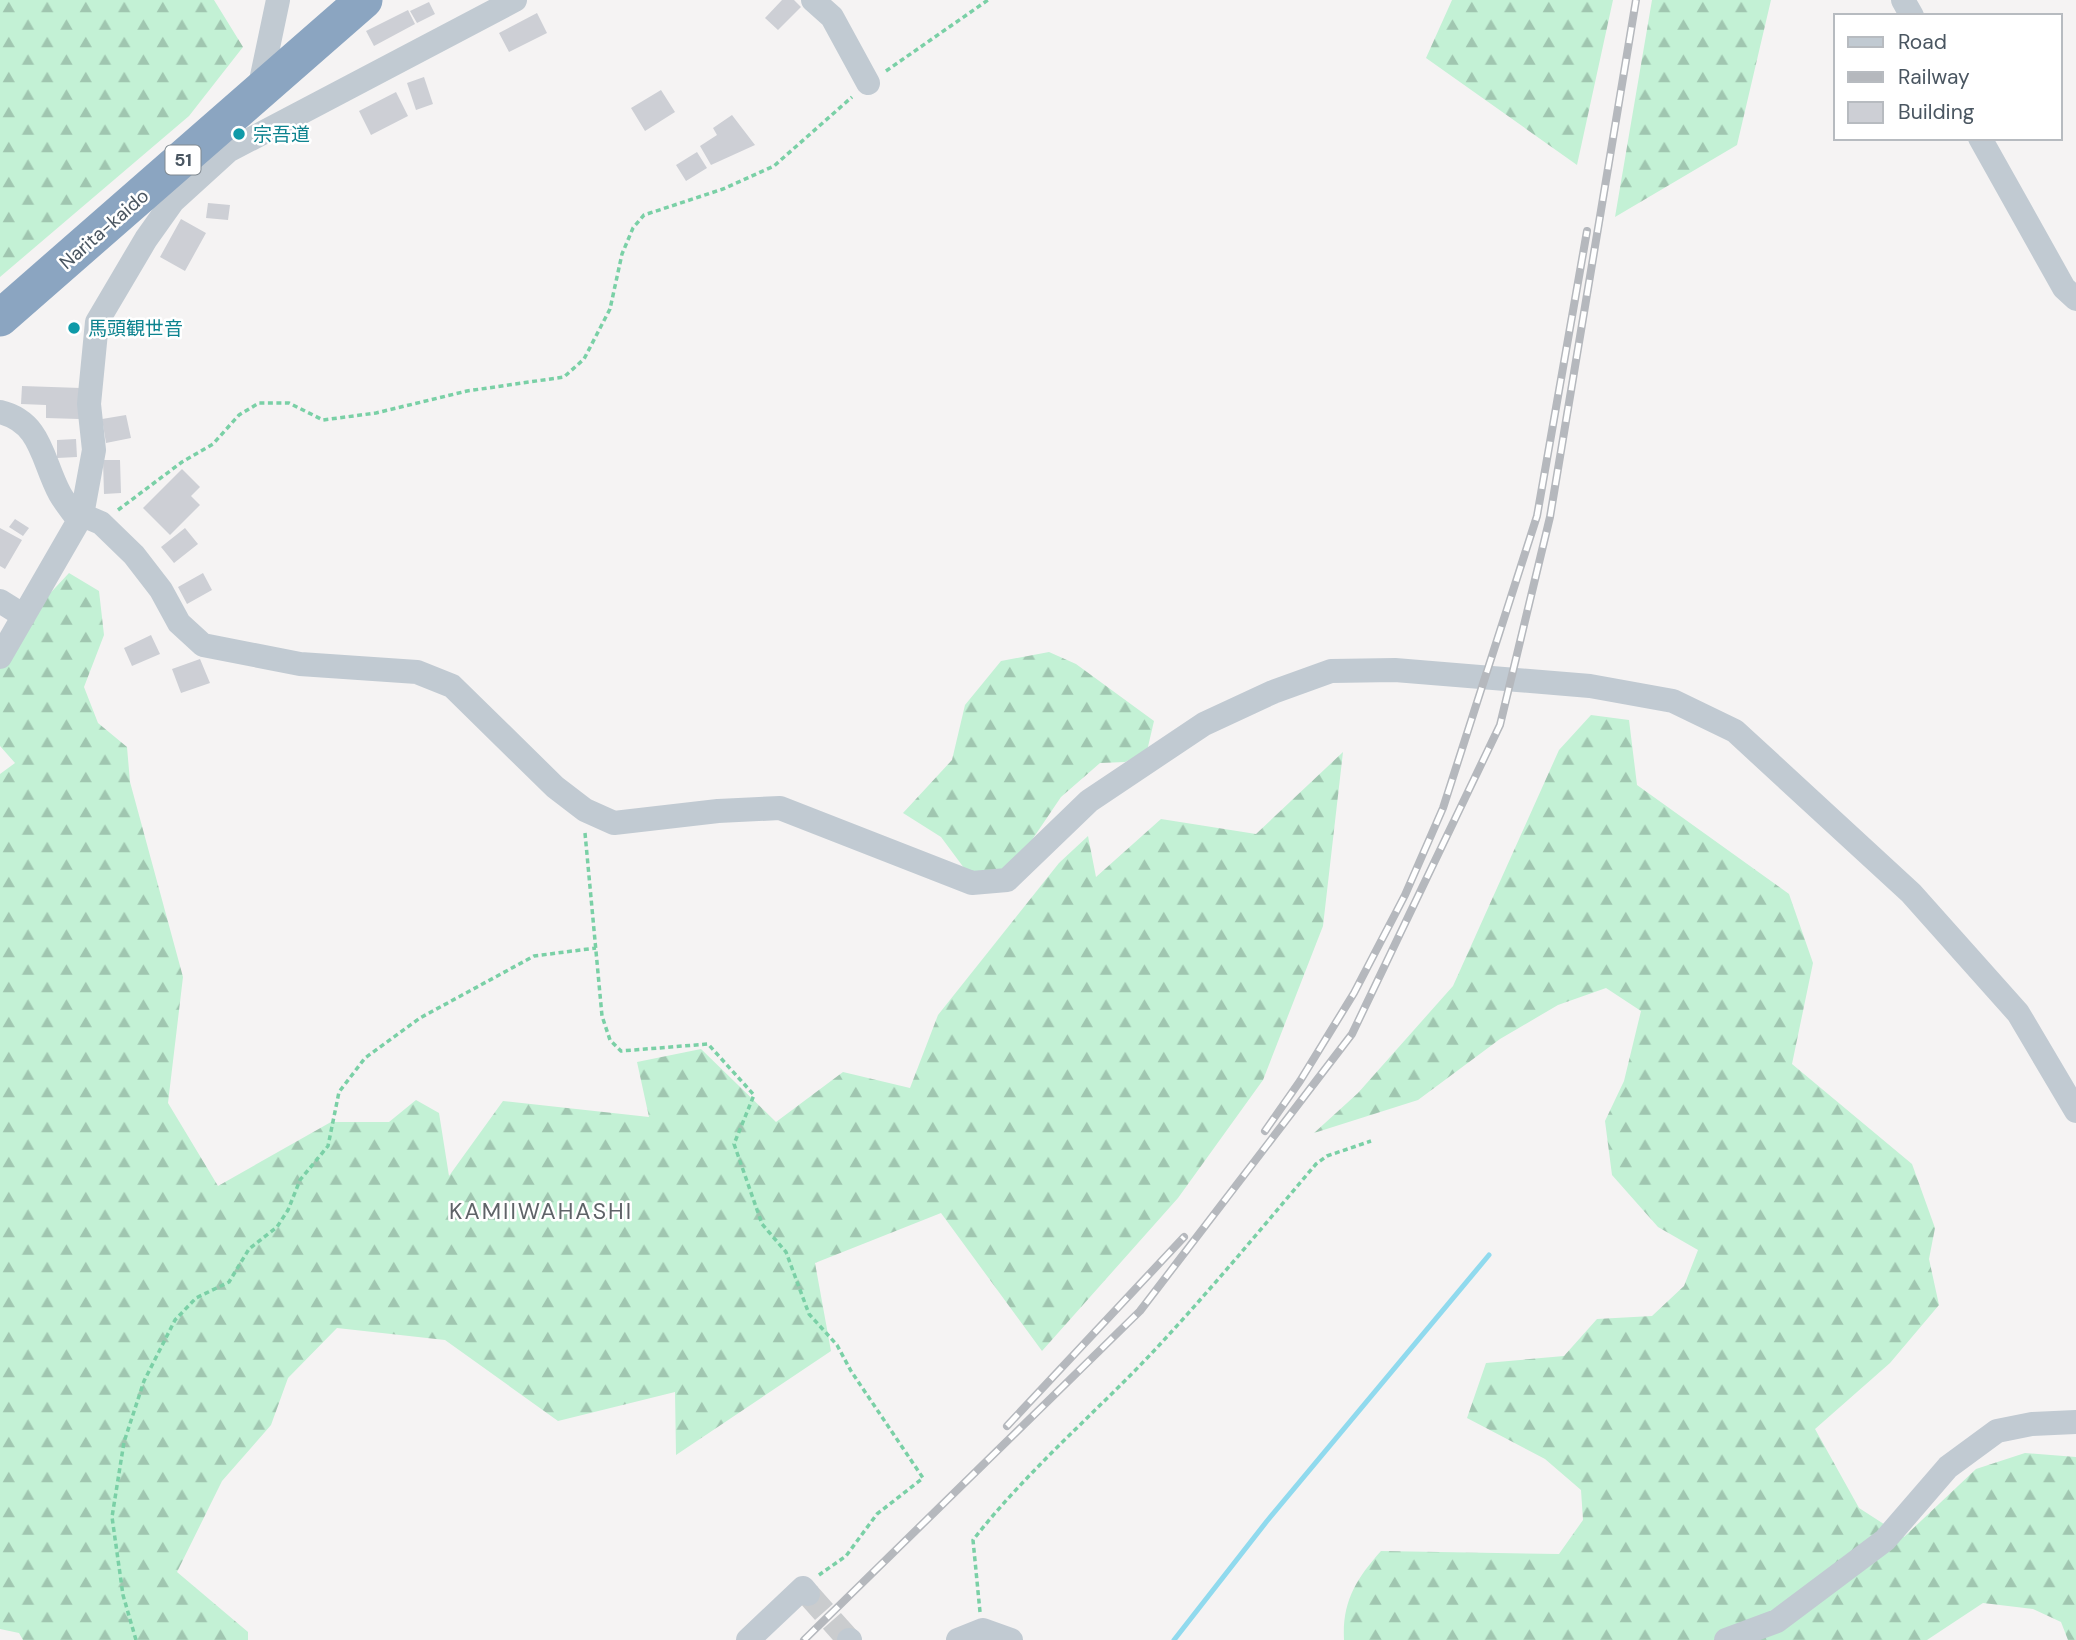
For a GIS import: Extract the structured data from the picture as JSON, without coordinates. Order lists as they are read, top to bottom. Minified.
{"streets":{"highway":["51","Narita-kaido"]},"districts":["KAMIIWAHASHI"],"places":["宗吾道","馬頭観世音"],"legend":["Road","Railway","Building"]}
